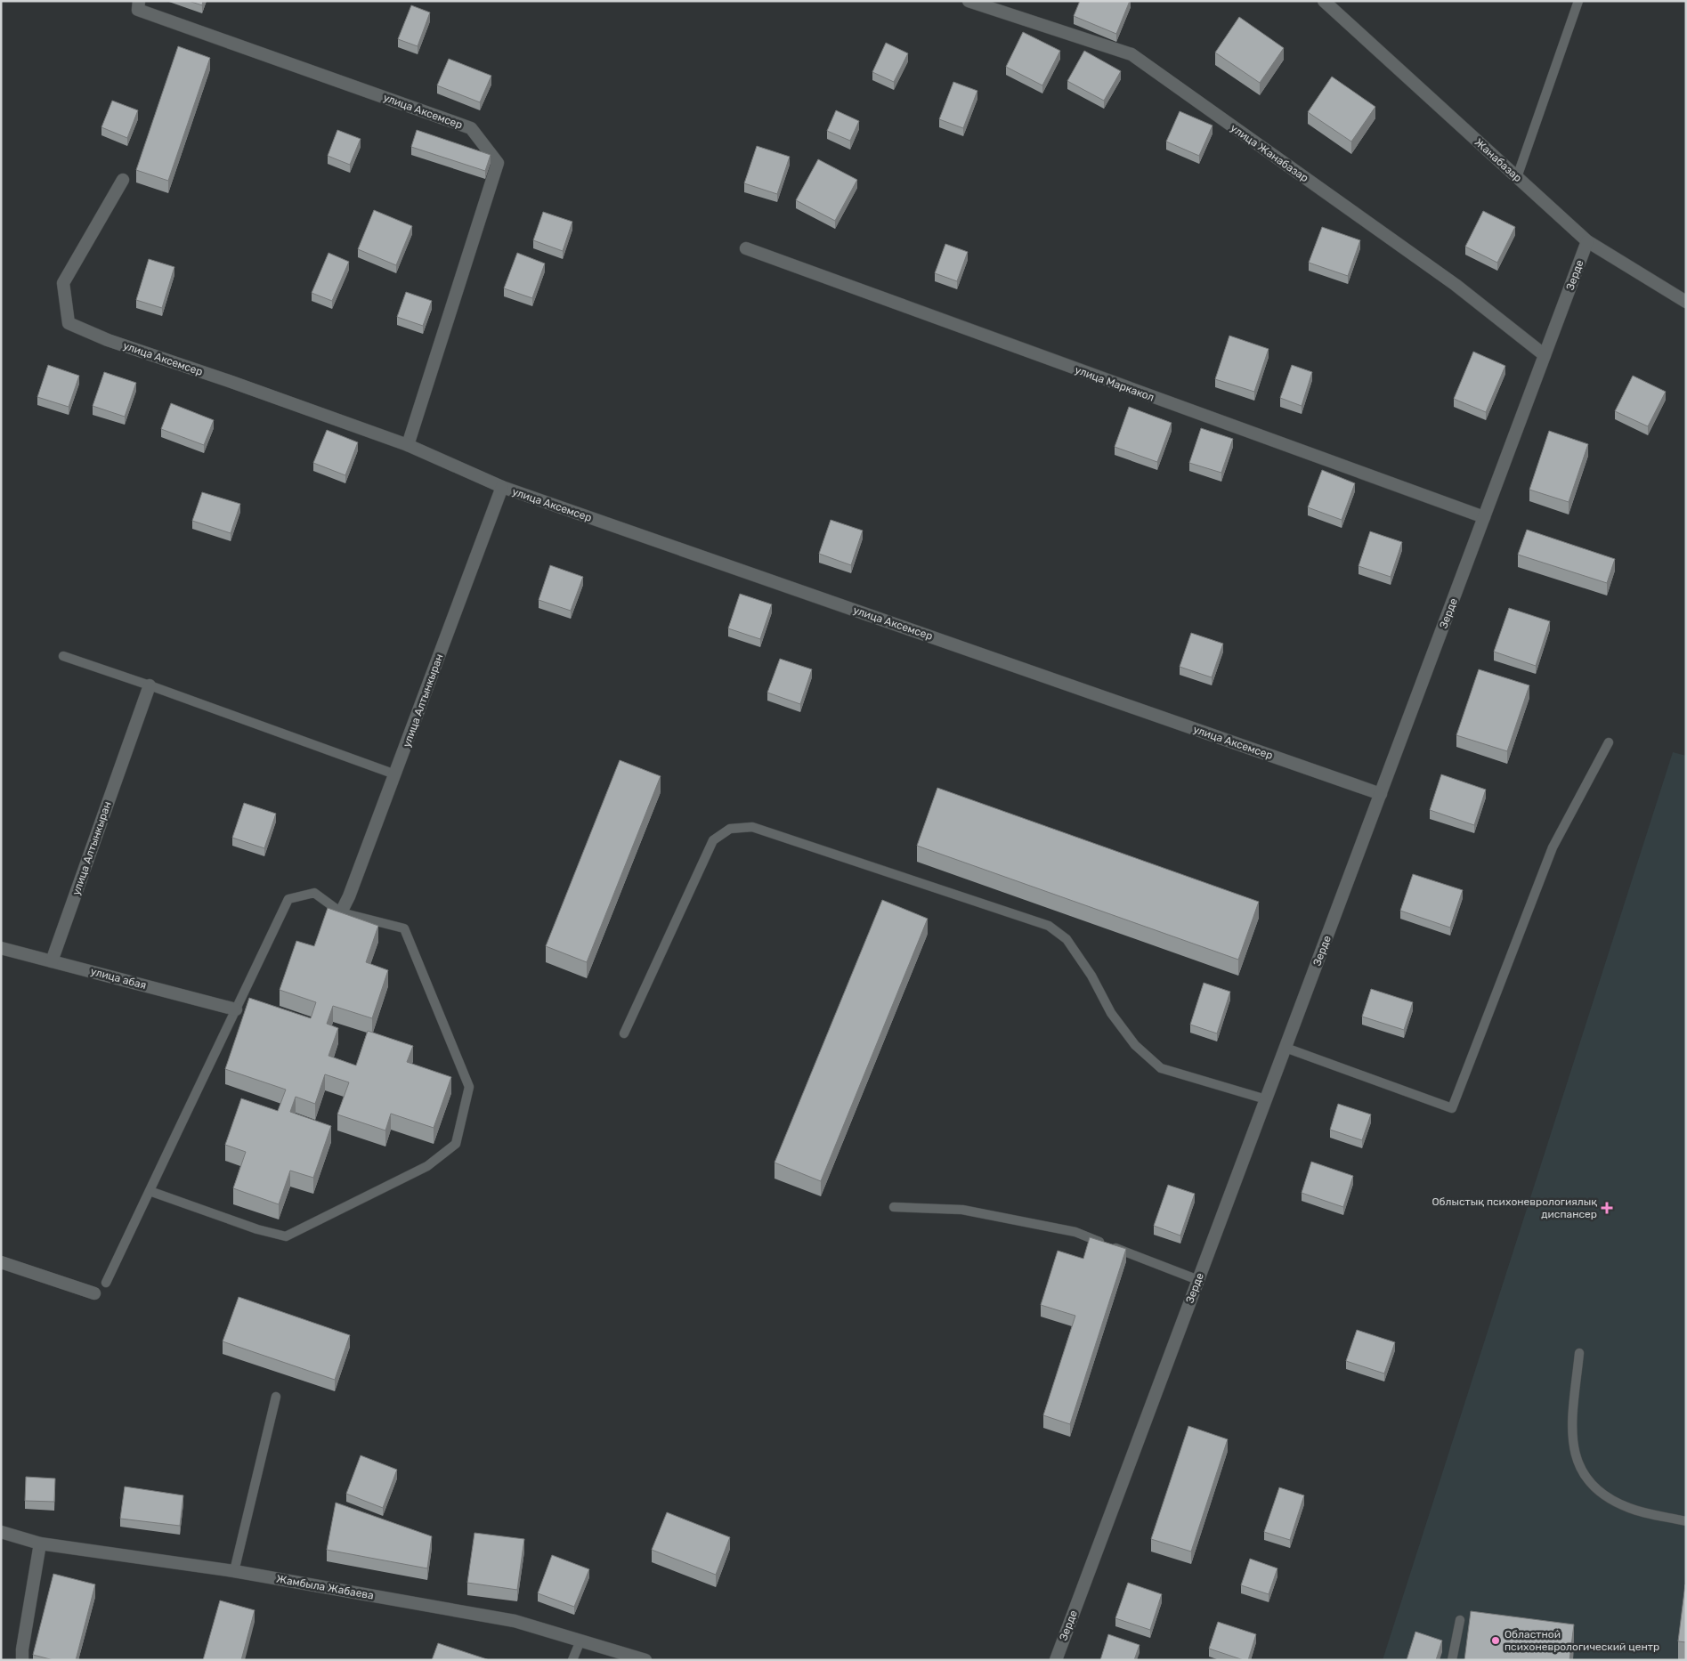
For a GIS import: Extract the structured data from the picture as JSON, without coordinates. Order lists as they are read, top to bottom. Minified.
{"streets":{"street":["улица Аксемсер","улица Жанабазар","Жанабазар","Зерде","улица Маркакол","улица Алтынкыран","улица абая","Жамбыла Жабаева"]},"crossings":[["улица Аксемсер","Зерде"],["улица Аксемсер","улица Алтынкыран"],["улица Жанабазар","Зерде"],["Жанабазар","Зерде"],["Зерде","улица Маркакол"],["улица Алтынкыран","улица абая"]],"places":{"health":["Облыстық психоневрологиялық диспансер"],"other":["Областной психоневрологический центр"]}}
